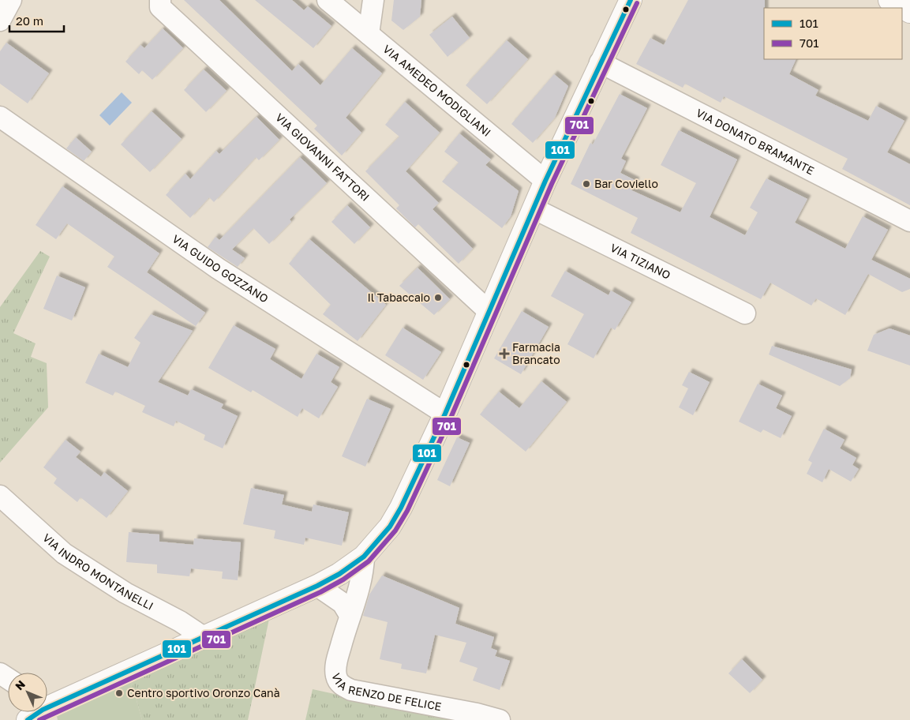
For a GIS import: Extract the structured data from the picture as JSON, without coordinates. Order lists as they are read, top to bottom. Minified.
{"streets":{"street":["VIA AMEDEO MODIGLIANI","VIA DONATO BRAMANTE","VIA GIOVANNI FATTORI","VIA TIZIANO","VIA GUIDO GOZZANO","VIA INDRO MONTANELLI","VIA RENZO DE FELICE"]},"places":{"other":["Bar Coviello","Il Tabaccaio","Centro sportivo Oronzo Canà"],"health":["Farmacia Brancato"]},"lines":["transit line 101","transit line 701"],"legend":["101","701"],"scale_bar":"20 m","north":"top left"}
